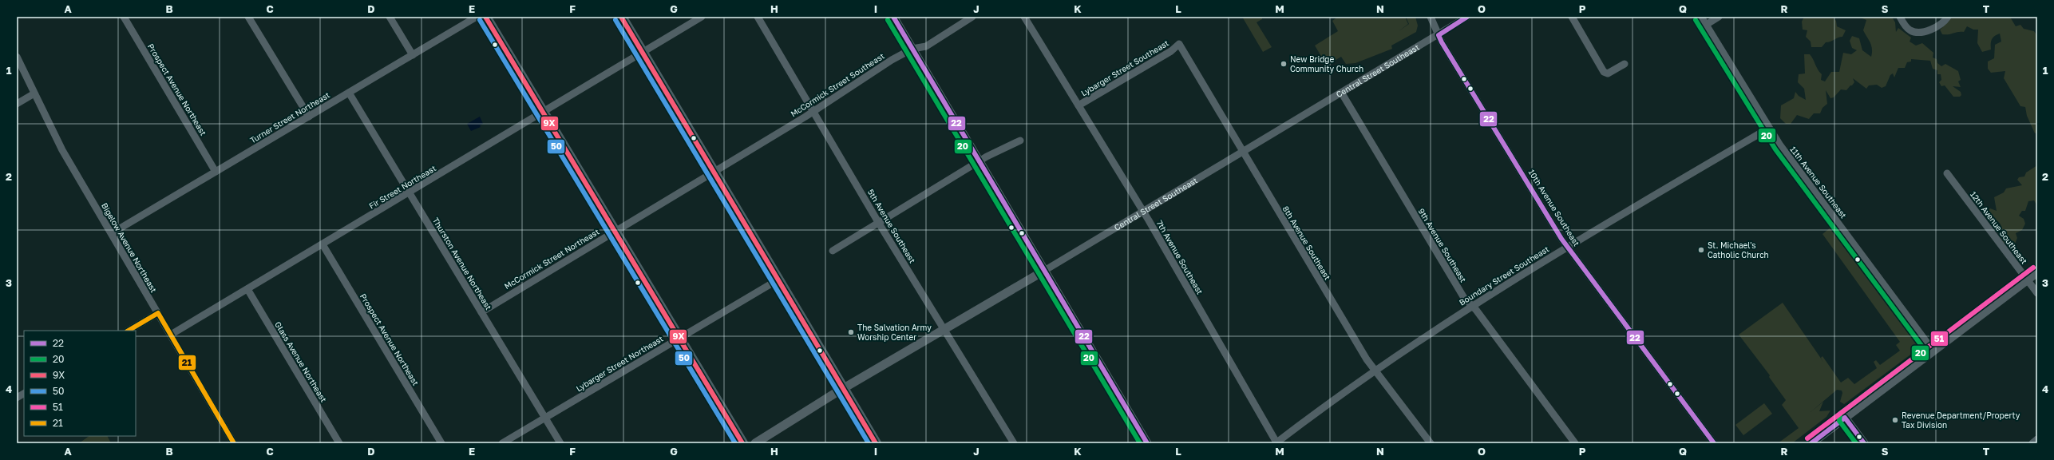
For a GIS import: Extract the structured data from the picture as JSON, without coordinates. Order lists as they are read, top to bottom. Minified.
{"streets":{"street":["Lybarger Street Southeast","Central Street Southeast","McCormick Street Southeast","Prospect Avenue Northeast","Turner Street Northeast","11th Avenue Southeast","Fir Street Northeast","10th Avenue Southeast","5th Avenue Southeast","12th Avenue Southeast","8th Avenue Southeast","9th Avenue Southeast","Bigelow Avenue Northeast","7th Avenue Southeast","McCormick Street Northeast","Thurston Avenue Northeast","Boundary Street Southeast","Glass Avenue Northeast","Lybarger Street Northeast"]},"crossings":[["Lybarger Street Southeast","8th Avenue Southeast"],["Lybarger Street Southeast","7th Avenue Southeast"],["Central Street Southeast","10th Avenue Southeast"],["Central Street Southeast","5th Avenue Southeast"],["Central Street Southeast","8th Avenue Southeast"],["Central Street Southeast","9th Avenue Southeast"],["Central Street Southeast","7th Avenue Southeast"],["McCormick Street Southeast","5th Avenue Southeast"],["McCormick Street Southeast","McCormick Street Northeast"],["Prospect Avenue Northeast","Turner Street Northeast"],["Prospect Avenue Northeast","Fir Street Northeast"],["Turner Street Northeast","Bigelow Avenue Northeast"],["Turner Street Northeast","Thurston Avenue Northeast"],["11th Avenue Southeast","Boundary Street Southeast"],["Fir Street Northeast","Bigelow Avenue Northeast"],["Fir Street Northeast","Thurston Avenue Northeast"],["Fir Street Northeast","Glass Avenue Northeast"],["10th Avenue Southeast","Boundary Street Southeast"],["8th Avenue Southeast","Boundary Street Southeast"],["9th Avenue Southeast","Boundary Street Southeast"],["7th Avenue Southeast","Boundary Street Southeast"],["McCormick Street Northeast","Thurston Avenue Northeast"],["Thurston Avenue Northeast","Lybarger Street Northeast"]],"places":["New Bridge Community Church","St. Michael's Catholic Church","The Salvation Army Worship Center","Revenue Department/Property Tax Division"],"lines":["transit line 22","transit line 9X","transit line 20","transit line 50","transit line 51","transit line 21"],"legend":["22","20","9X","50","51","21"],"grid":{"columns":["A","B","C","D","E","F","G","H","I","J","K","L","M","N","O","P","Q","R","S","T"],"rows":["1","2","3","4"]}}
